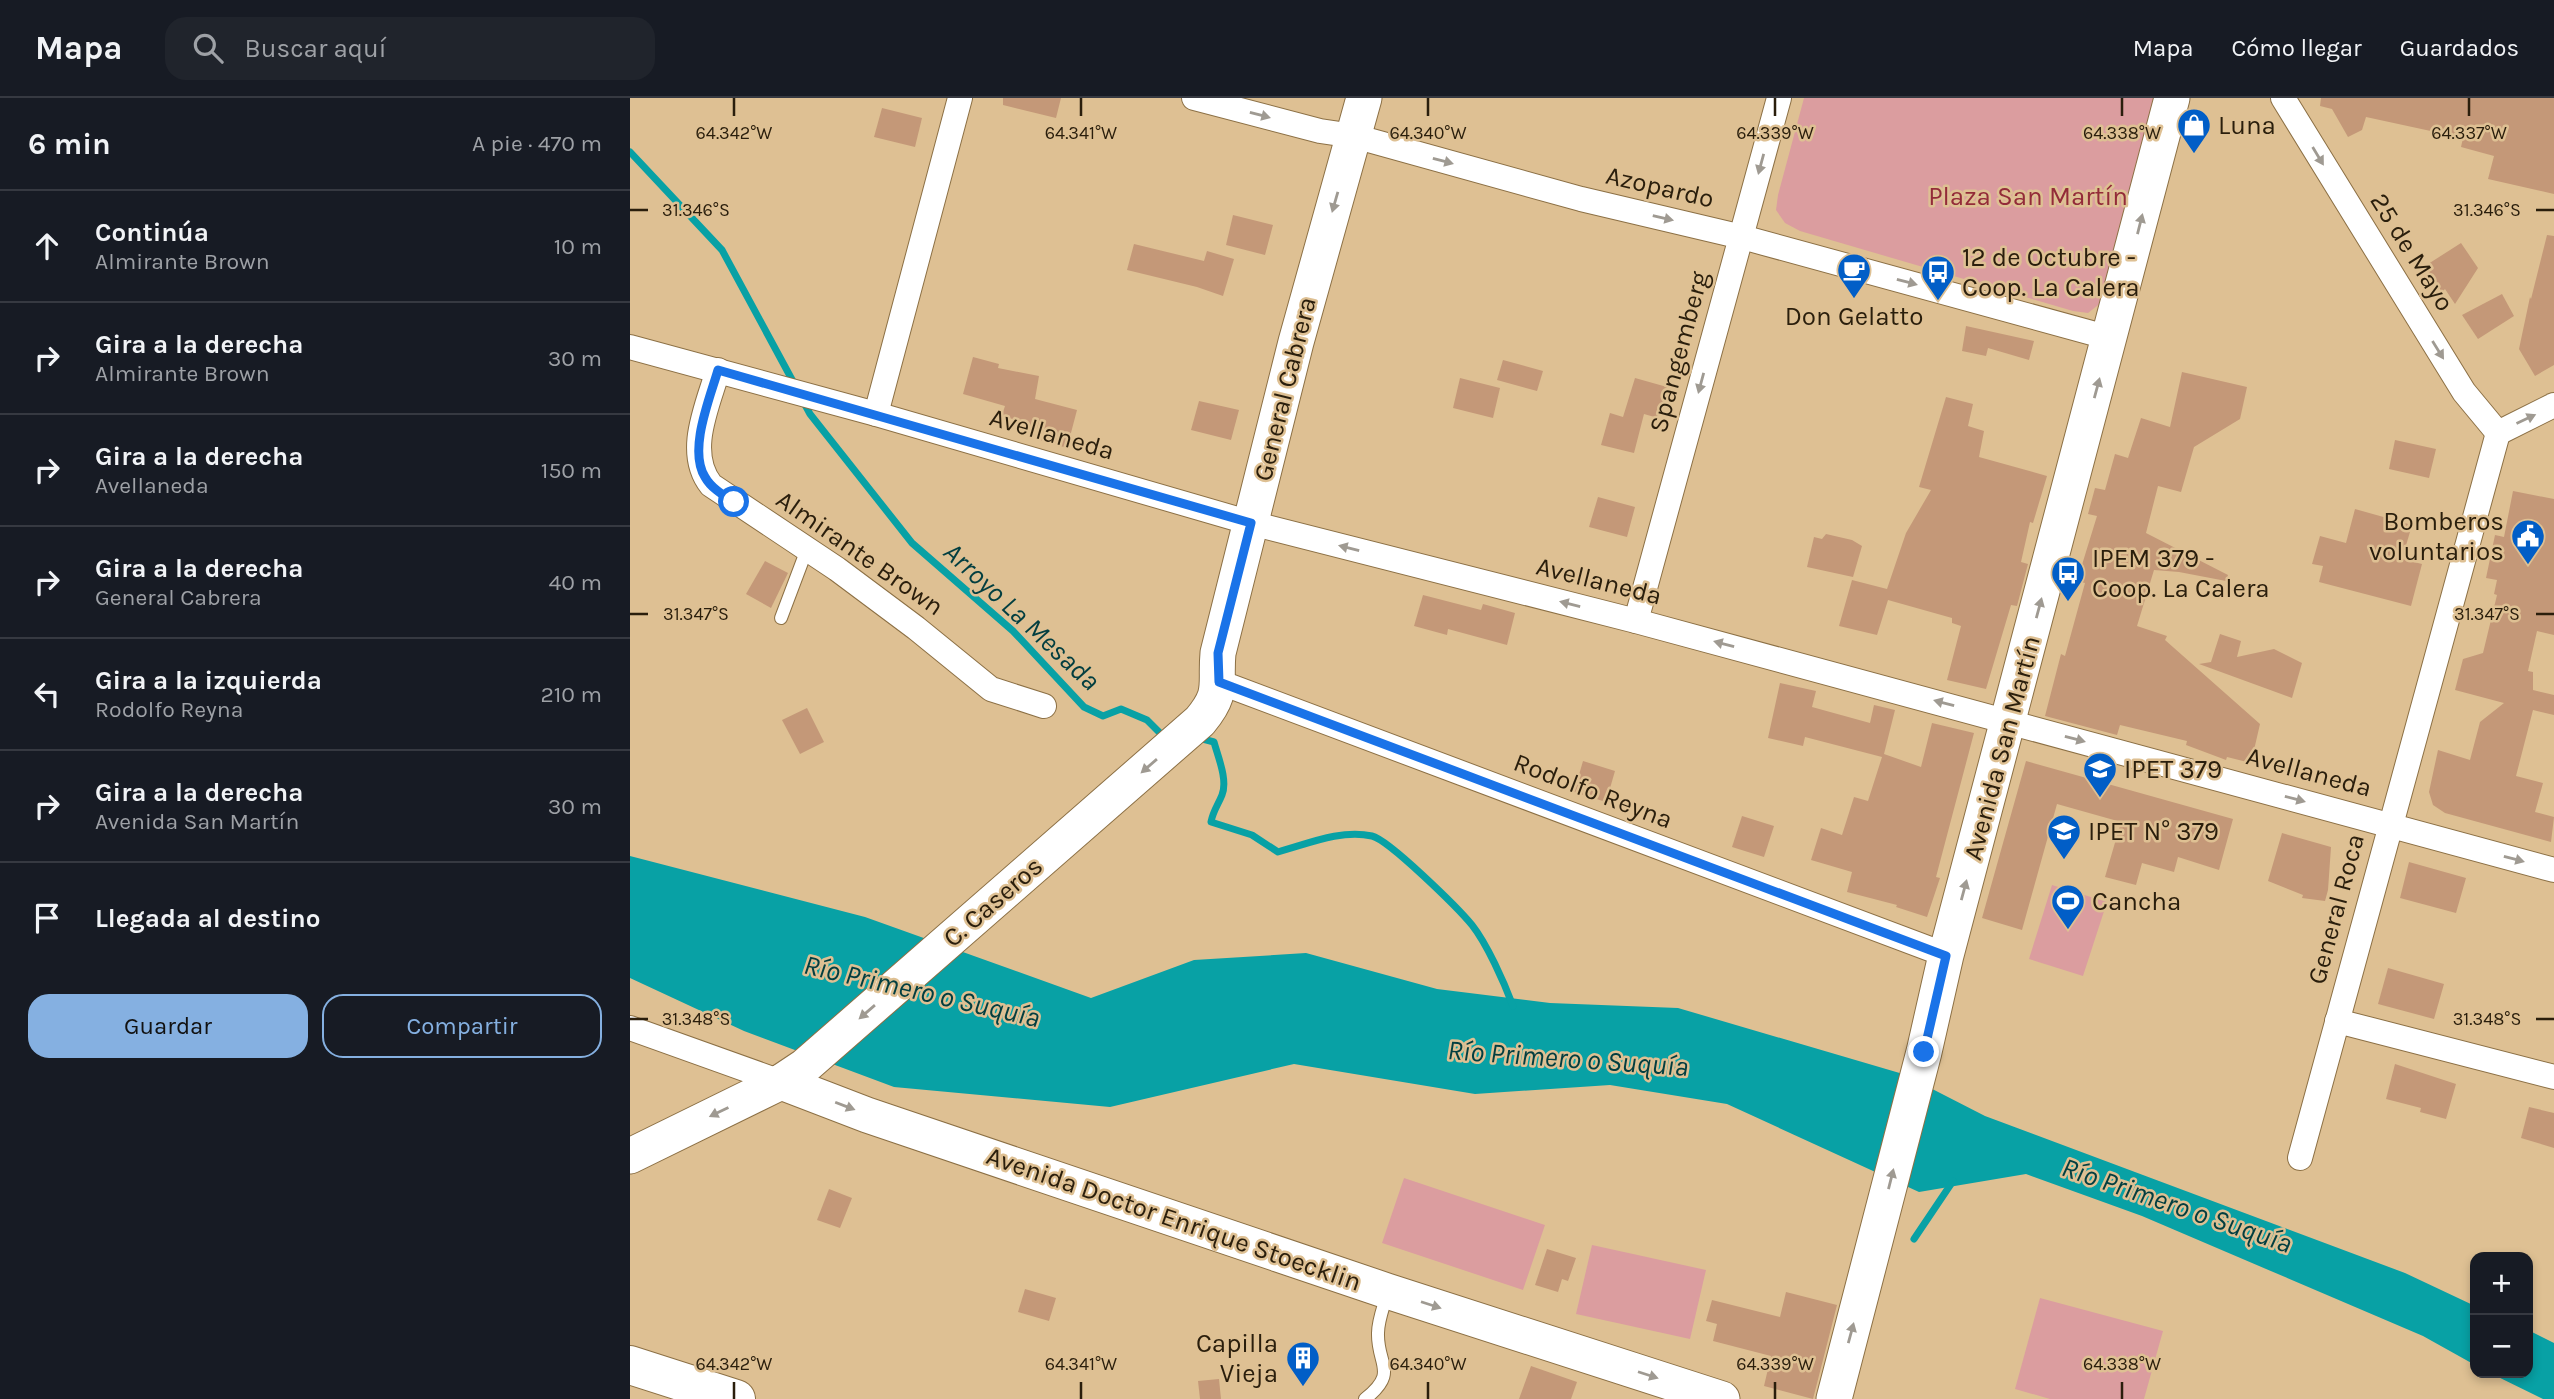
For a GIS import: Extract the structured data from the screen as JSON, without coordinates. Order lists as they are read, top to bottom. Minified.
{"streets":{"street":["Azopardo","25 de Mayo","Spangemberg","General Cabrera","Avellaneda","Almirante Brown","Avenida San Martín","Rodolfo Reyna","C. Caseros","General Roca","Avenida Doctor Enrique Stoecklin"]},"crossings":[["Azopardo","Spangemberg"],["Azopardo","General Cabrera"],["Azopardo","Avenida San Martín"],["25 de Mayo","General Roca"],["Spangemberg","Avellaneda"],["General Cabrera","Avellaneda"],["General Cabrera","Rodolfo Reyna"],["General Cabrera","C. Caseros"],["Avellaneda","Almirante Brown"],["Avellaneda","Avenida San Martín"],["Avellaneda","General Roca"],["Avenida San Martín","Rodolfo Reyna"],["Rodolfo Reyna","C. Caseros"],["C. Caseros","Avenida Doctor Enrique Stoecklin"]],"one_way":["Azopardo","25 de Mayo","Spangemberg","General Cabrera","Avenida San Martín","C. Caseros","Avenida Doctor Enrique Stoecklin"],"water":["Arroyo La Mesada","Río Primero o Suquía"],"parks":["Plaza San Martín"],"places":{"shop":["Luna"],"cafe":["Don Gelatto"],"bus stop":["12 de Octubre - Coop. La Calera","IPEM 379 - Coop. La Calera"],"public building":["Bomberos voluntarios"],"school or university":["IPET 379","IPET N° 379"],"sports":["Cancha"],"building":["Capilla Vieja"]},"page":{"header":"Mapa","search":"Buscar aquí","nav":["Mapa","Cómo llegar","Guardados"],"heading":["6 min","A pie · 470 m"],"list":[["Continúa","Almirante Brown","10 m"],["Gira a la derecha","Almirante Brown","30 m"],["Gira a la derecha","Avellaneda","150 m"],["Gira a la derecha","General Cabrera","40 m"],["Gira a la izquierda","Rodolfo Reyna","210 m"],["Gira a la derecha","Avenida San Martín","30 m"],"Llegada al destino"],"buttons":["Guardar","Compartir"],"map_buttons":["+","−"]},"coordinates":["64.342°W","64.341°W","64.340°W","64.339°W","64.338°W","64.337°W","31.346°S","31.347°S","31.348°S"]}
